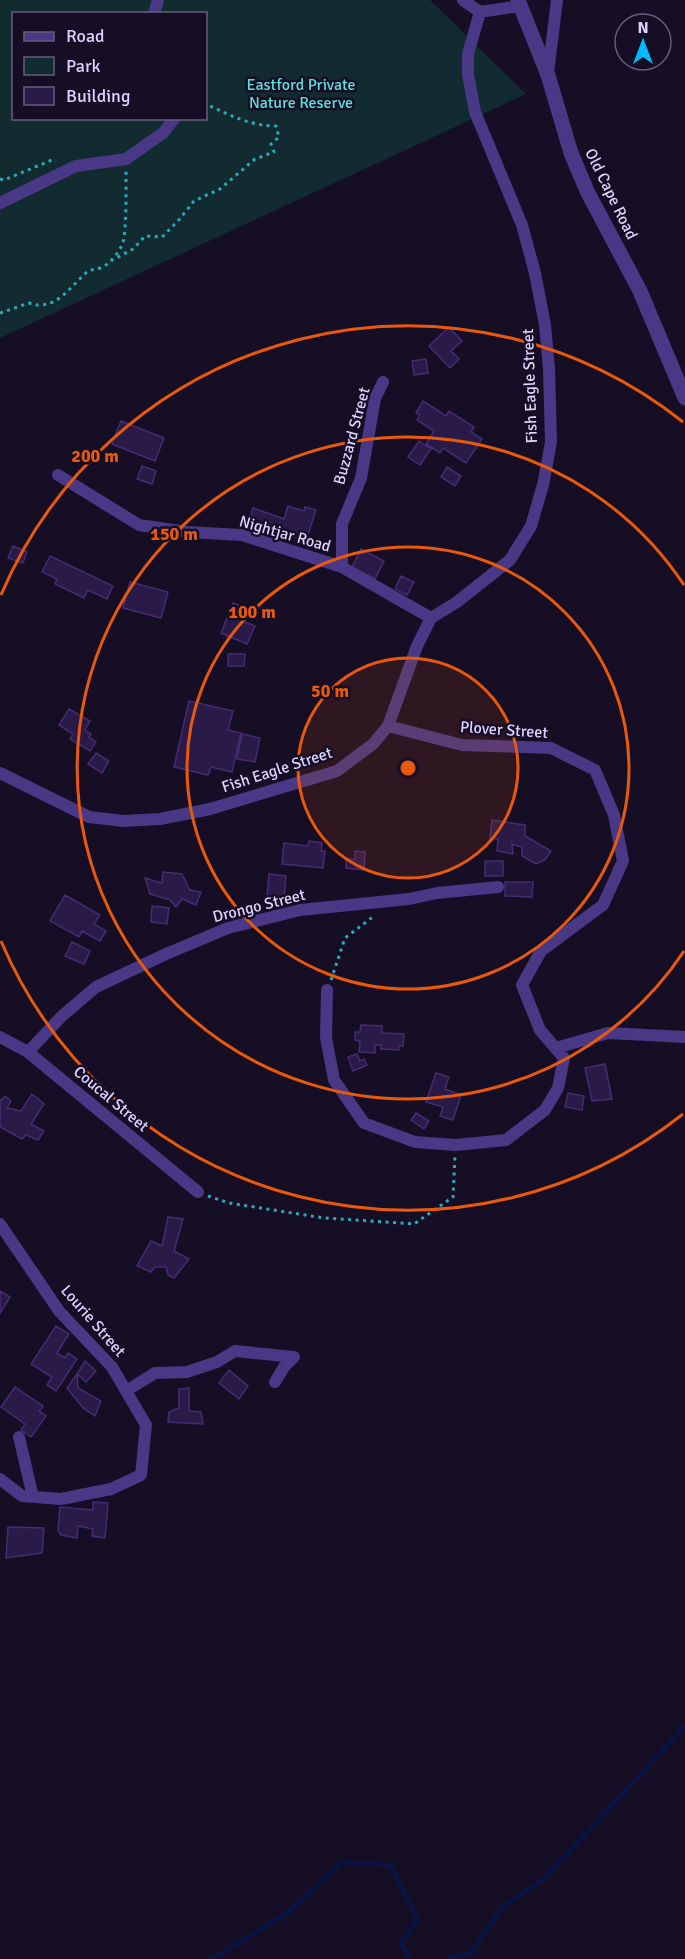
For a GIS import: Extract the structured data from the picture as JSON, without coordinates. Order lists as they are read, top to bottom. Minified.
{"streets":{"street":["Old Cape Road","Fish Eagle Street","Buzzard Street","Nightjar Road","Plover Street","Drongo Street","Coucal Street","Lourie Street"]},"crossings":[["Fish Eagle Street","Nightjar Road"],["Fish Eagle Street","Plover Street"],["Buzzard Street","Nightjar Road"],["Drongo Street","Coucal Street"]],"parks":["Eastford Private Nature Reserve"],"legend":["Road","Park","Building"],"north":"top","rings":["200 m","150 m","100 m","50 m"]}
